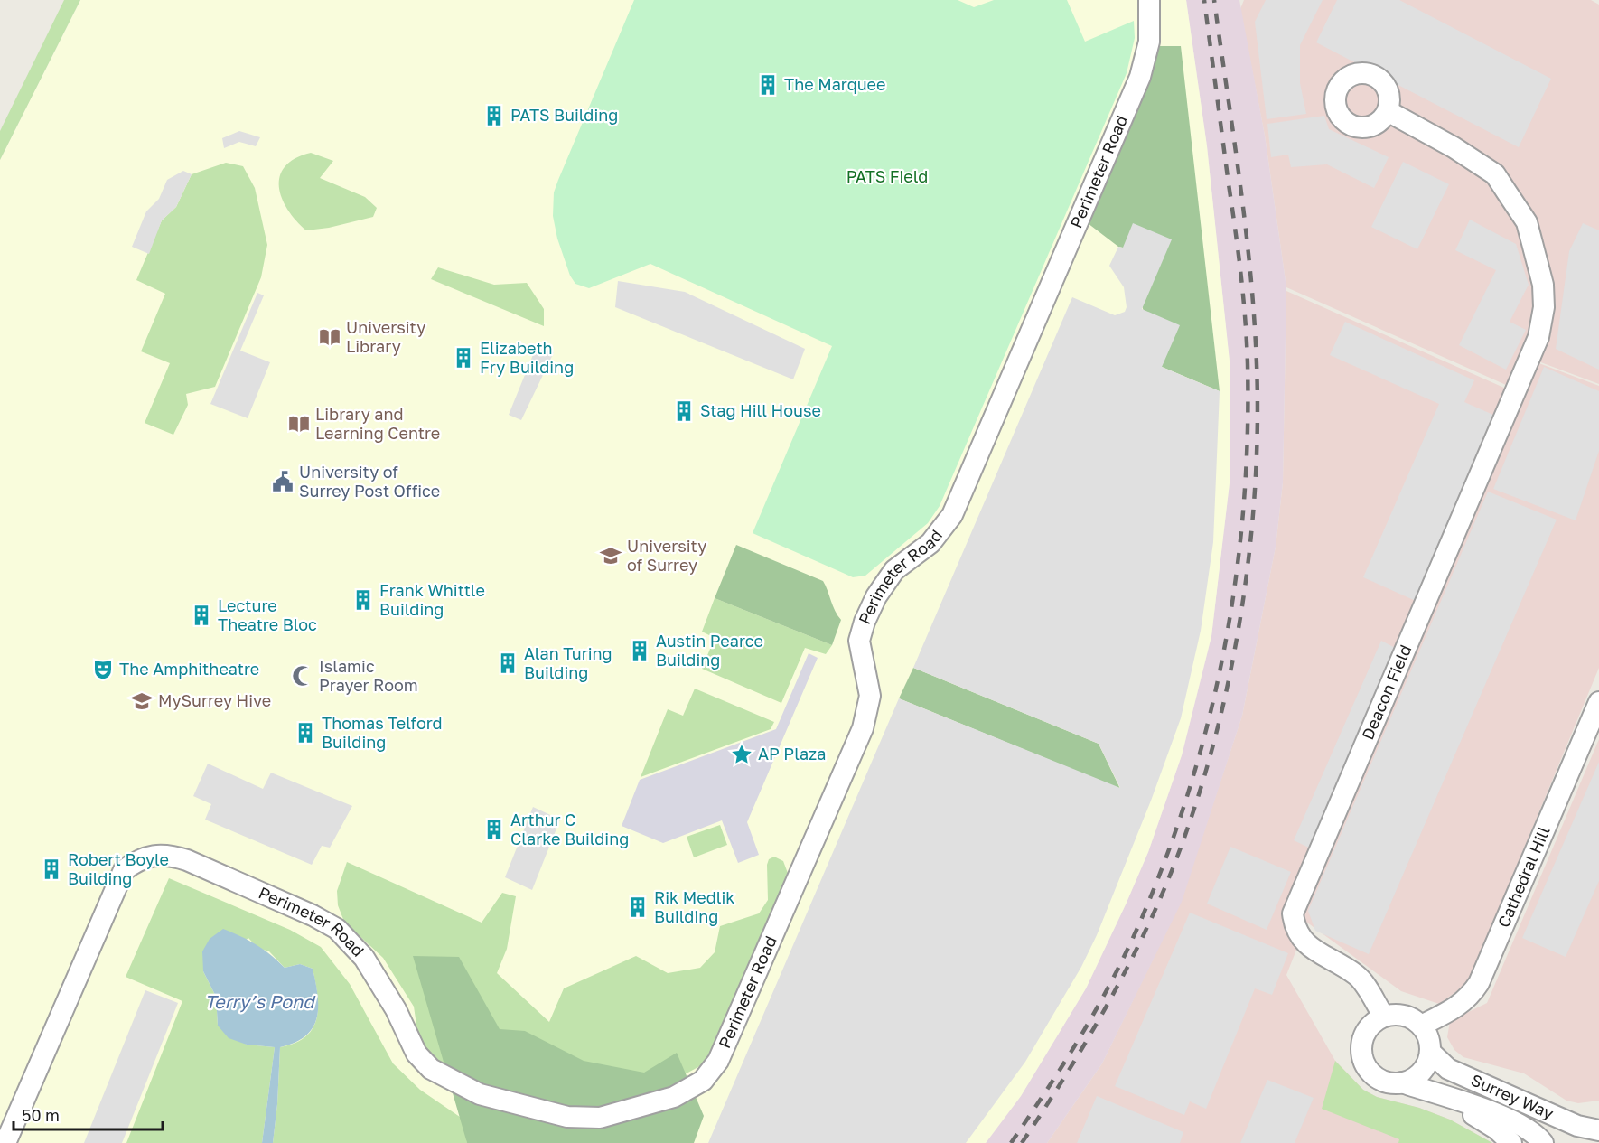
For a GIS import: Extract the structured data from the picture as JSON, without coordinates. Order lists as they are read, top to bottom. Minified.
{"streets":{"street":["Perimeter Road","Deacon Field","Cathedral Hill","Surrey Way"]},"crossings":[["Deacon Field","Cathedral Hill"],["Deacon Field","Surrey Way"],["Cathedral Hill","Surrey Way"]],"water":["Terry’s Pond"],"parks":["PATS Field"],"places":{"building":["The Marquee","PATS Building","Elizabeth Fry Building","Stag Hill House","Frank Whittle Building","Lecture Theatre Bloc","Austin Pearce Building","Alan Turing Building","Thomas Telford Building","Arthur C Clarke Building","Robert Boyle Building","Rik Medlik Building"],"library":["University Library","Library and Learning Centre"],"public building":["University of Surrey Post Office"],"school or university":["University of Surrey","MySurrey Hive"],"theatre":["The Amphitheatre"],"mosque":["Islamic Prayer Room"],"place":["AP Plaza"]},"scale_bar":"50 m"}
